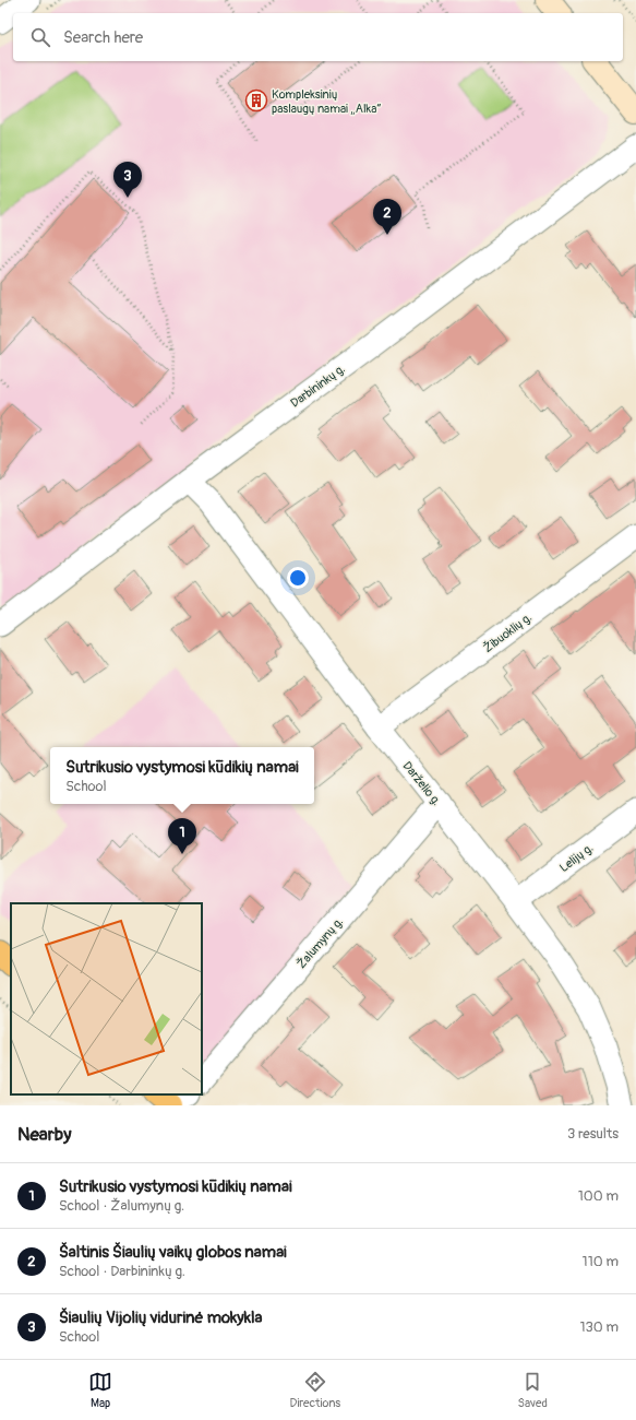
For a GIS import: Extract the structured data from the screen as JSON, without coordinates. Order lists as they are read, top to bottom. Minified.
{"streets":{"street":["Darbininkų g.","Žibuoklių g.","Darželio g.","Lelijų g.","Žalumynų g."]},"crossings":[["Darbininkų g.","Darželio g."],["Žibuoklių g.","Darželio g."],["Darželio g.","Lelijų g."],["Darželio g.","Žalumynų g."]],"places":{"building":["Kompleksinių paslaugų namai „Alka“"]},"page":{"search":"Search here","pins":["3","2","1"],"popup":["Sutrikusio vystymosi kūdikių namai","School"],"heading":["Nearby","3 results"],"list":[{"mark":"1","name":"Sutrikusio vystymosi kūdikių namai","note":"School · Žalumynų g.","value":"100 m"},{"mark":"2","name":"Šaltinis Šiaulių vaikų globos namai","note":"School · Darbininkų g.","value":"110 m"},{"mark":"3","name":"Šiaulių Vijolių vidurinė mokykla","note":"School","value":"130 m"}],"nav":["Map","Directions","Saved"]}}
